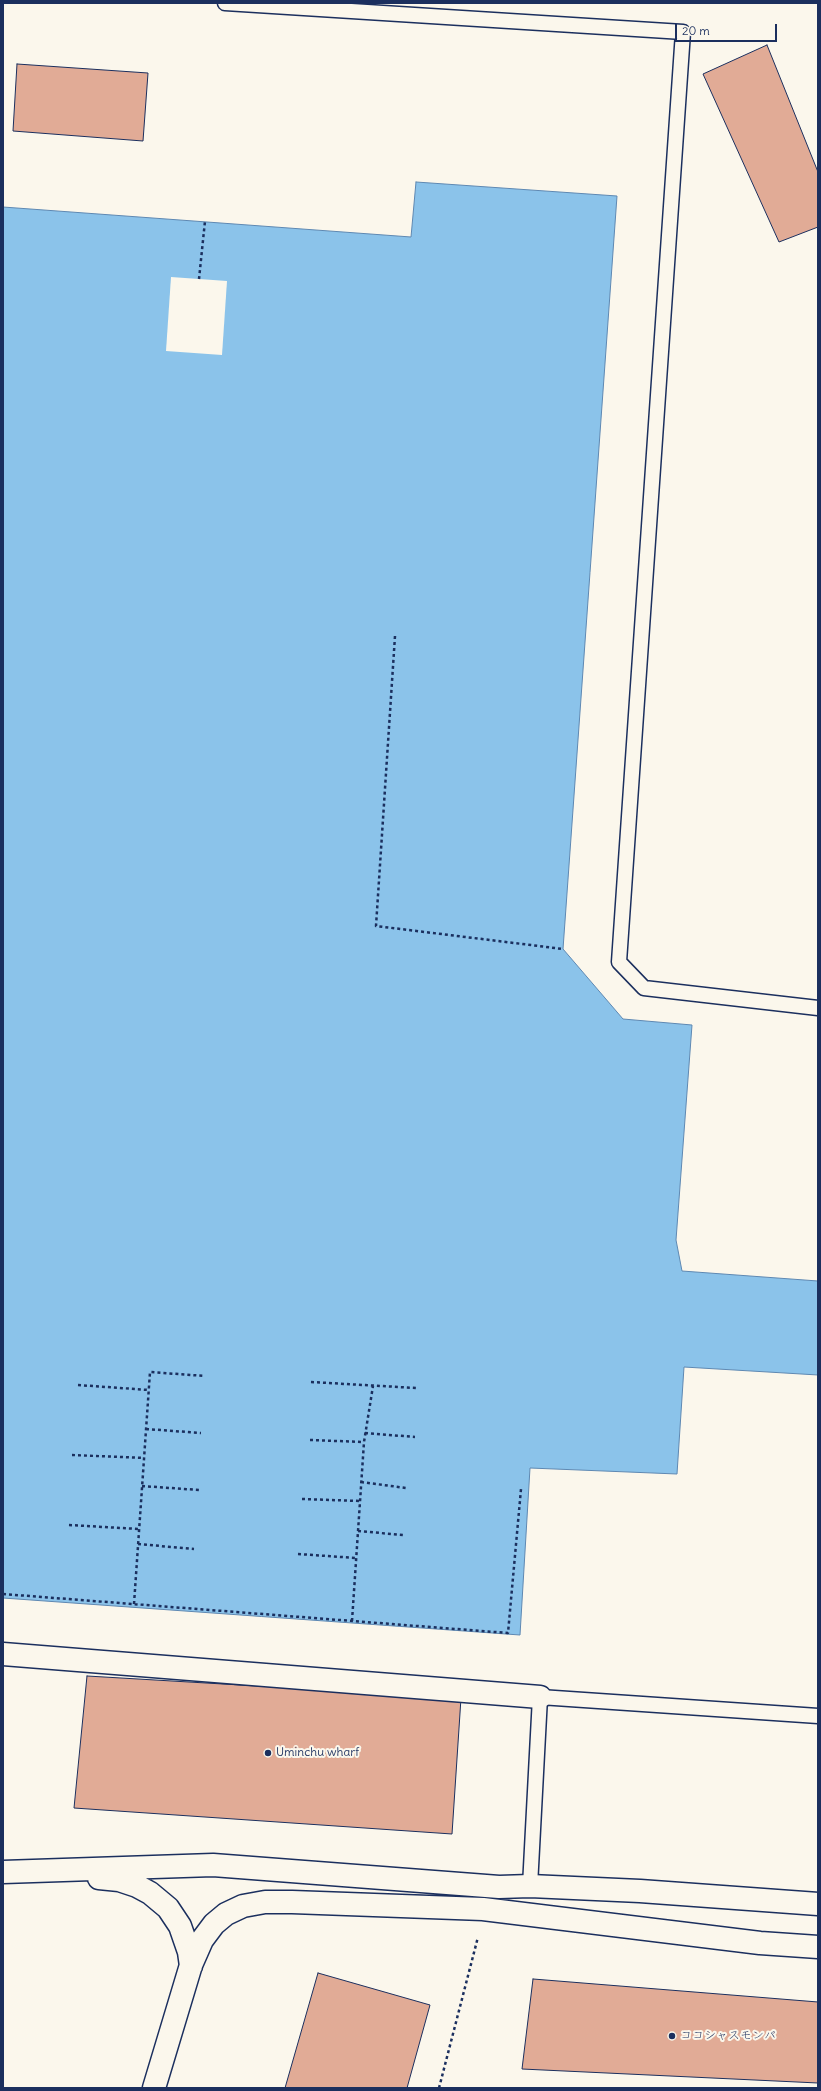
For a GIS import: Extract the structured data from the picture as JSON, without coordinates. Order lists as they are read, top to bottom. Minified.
{"places":["Uminchu wharf","ココシャスモンパ"],"scale_bar":"20 m"}
